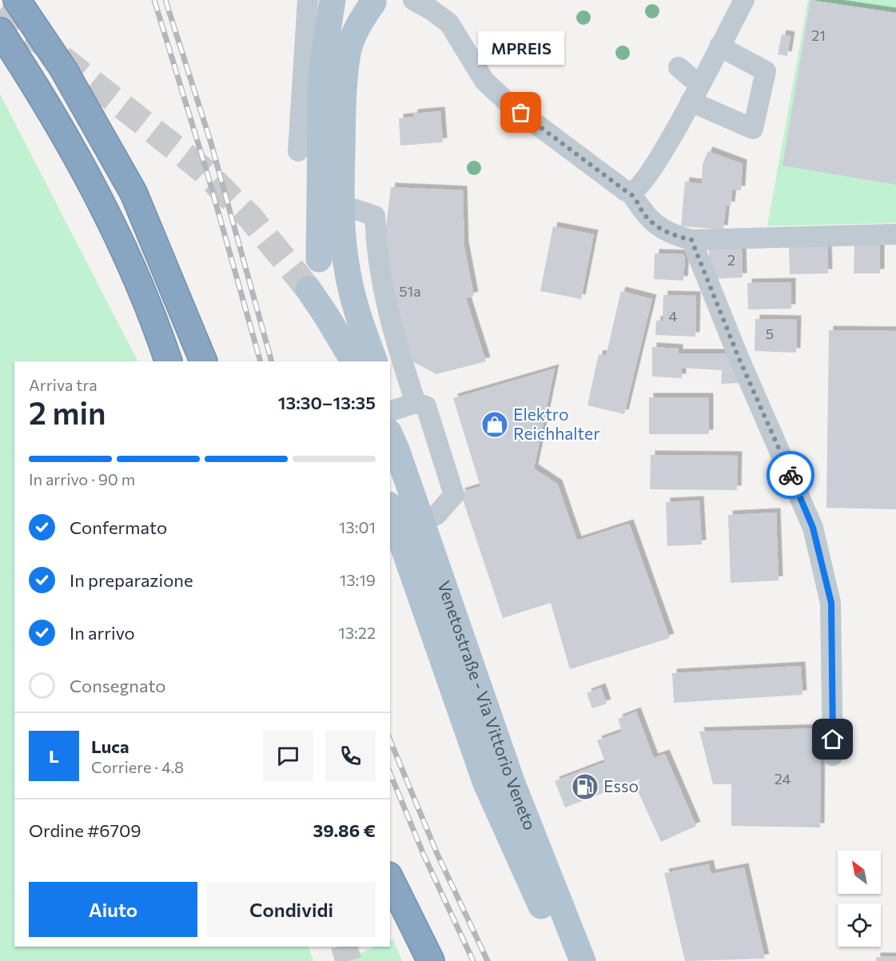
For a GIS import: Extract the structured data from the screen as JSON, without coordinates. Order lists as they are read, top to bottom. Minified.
{"streets":{"main road":["Venetostraße - Via Vittorio Veneto"]},"places":{"other":["MPREIS"],"shop":["Elektro Reichhalter"],"fuel station":["Esso"]},"house_numbers":["21","2","51a","4","5","24"],"north":"top left","page":{"bubble":"MPREIS","heading":["2 min","Arriva tra","13:30–13:35"],"panel":["Luca","Corriere · 4.8","Ordine #6709","39.86 €"],"bar":"In arrivo · 90 m","list":[["Confermato","13:01"],["In preparazione","13:19"],["In arrivo","13:22"],"Consegnato"],"round":"L","buttons":["Aiuto","Condividi"]}}
